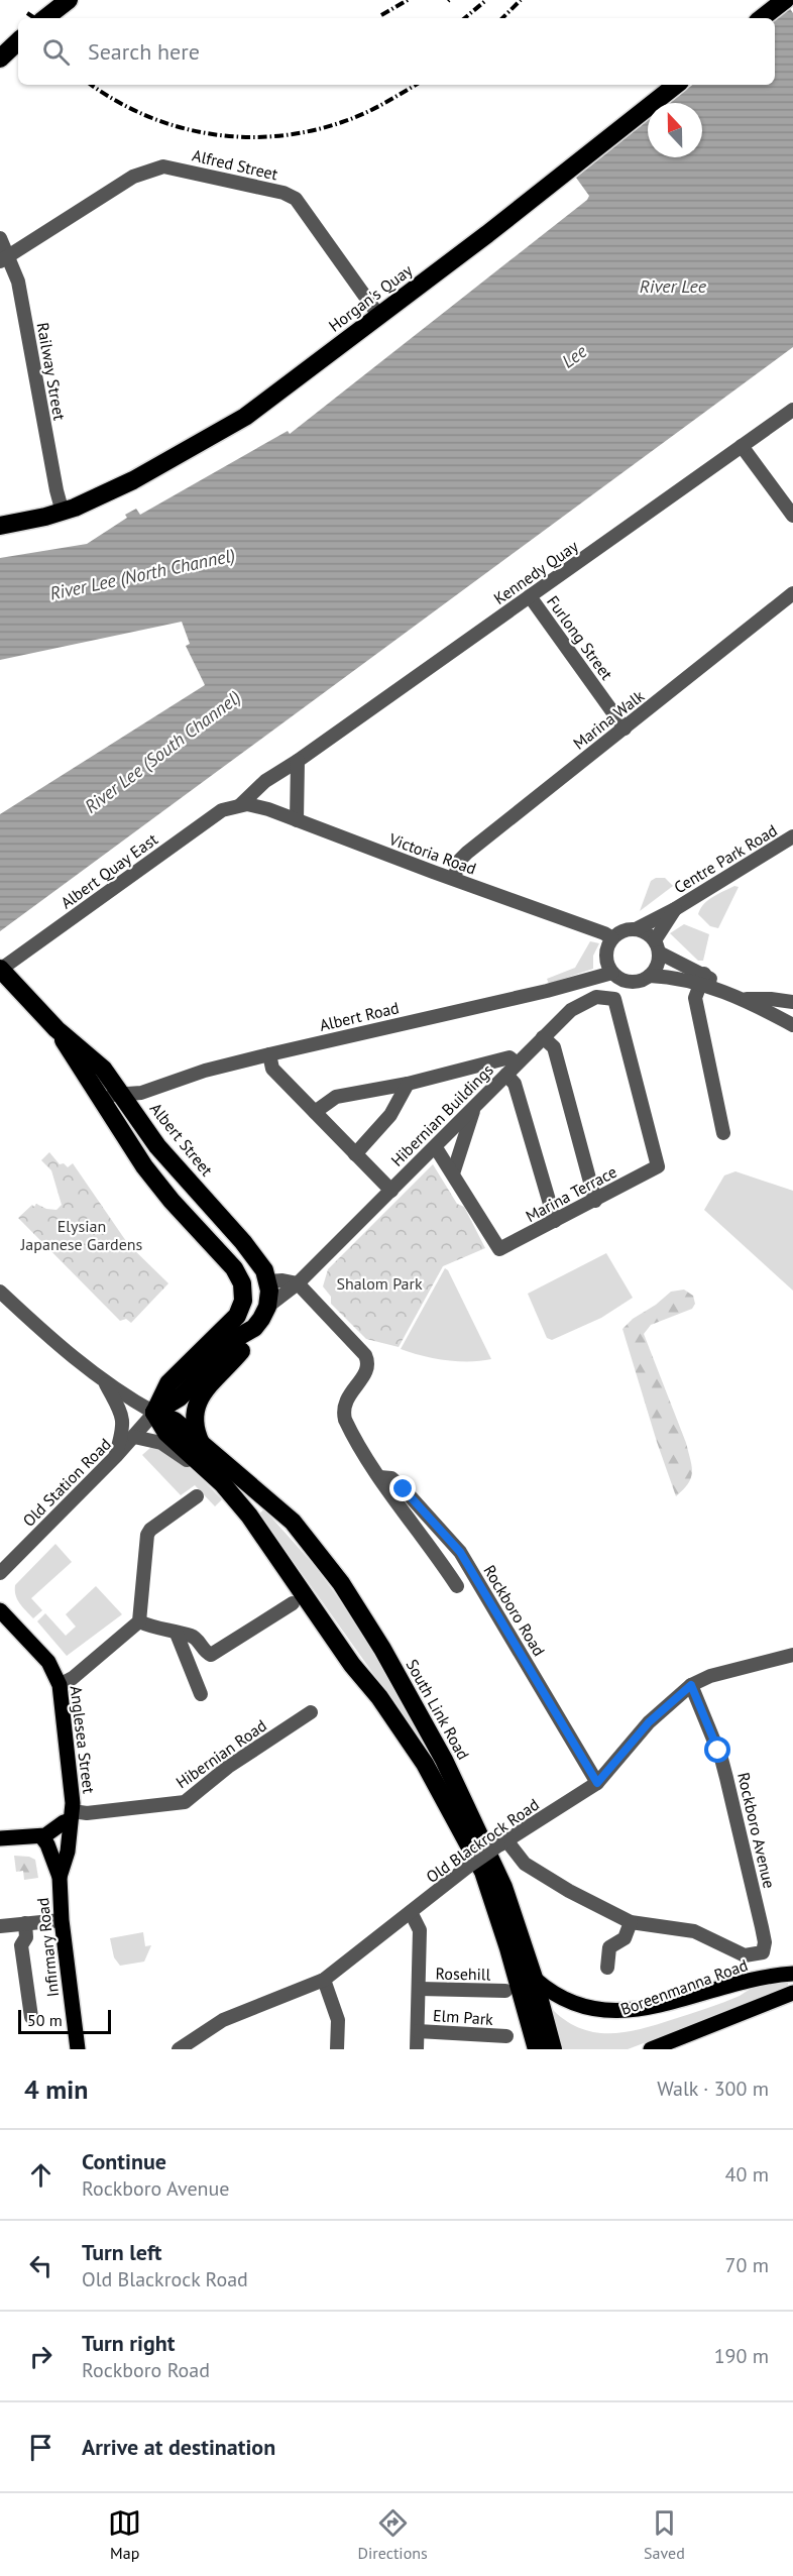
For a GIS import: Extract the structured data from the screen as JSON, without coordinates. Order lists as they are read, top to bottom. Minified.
{"streets":{"highway":["Horgan's Quay","Albert Street","South Link Road"],"main road":["Anglesea Street","Infirmary Road","Boreenmanna Road"],"street":["Alfred Street","Railway Street","Kennedy Quay","Furlong Street","Marina Walk","Victoria Road","Centre Park Road","Albert Quay East","Albert Road","Hibernian Buildings","Marina Terrace","Old Station Road","Rockboro Road","Hibernian Road","Rockboro Avenue","Old Blackrock Road","Rosehill","Elm Park"]},"crossings":[["Alfred Street","Horgan's Quay"],["Alfred Street","Railway Street"],["Horgan's Quay","Railway Street"],["Kennedy Quay","Furlong Street"],["Kennedy Quay","Victoria Road"],["Kennedy Quay","Albert Quay East"],["Furlong Street","Marina Walk"],["Marina Walk","Victoria Road"],["Victoria Road","Centre Park Road"],["Victoria Road","Albert Quay East"],["Victoria Road","Albert Road"],["Centre Park Road","Albert Road"],["Albert Quay East","Albert Street"],["Albert Road","Hibernian Buildings"],["Albert Road","Albert Street"],["Hibernian Buildings","Marina Terrace"],["Albert Street","Old Station Road"],["Albert Street","South Link Road"],["Old Station Road","South Link Road"],["Rockboro Road","Old Blackrock Road"],["Anglesea Street","Hibernian Road"],["Anglesea Street","Infirmary Road"],["Hibernian Road","Infirmary Road"],["Rockboro Avenue","Old Blackrock Road"],["Rockboro Avenue","Boreenmanna Road"],["Old Blackrock Road","Boreenmanna Road"]],"water":["River Lee","Lee","River Lee (North Channel)","River Lee (South Channel)"],"parks":["Elysian Japanese Gardens","Shalom Park"],"scale_bar":"50 m","north":"top","page":{"search":"Search here","scale":"50 m","heading":["4 min","Walk · 300 m"],"list":[["Continue","Rockboro Avenue","40 m"],["Turn left","Old Blackrock Road","70 m"],["Turn right","Rockboro Road","190 m"],"Arrive at destination"],"nav":["Map","Directions","Saved"]}}
